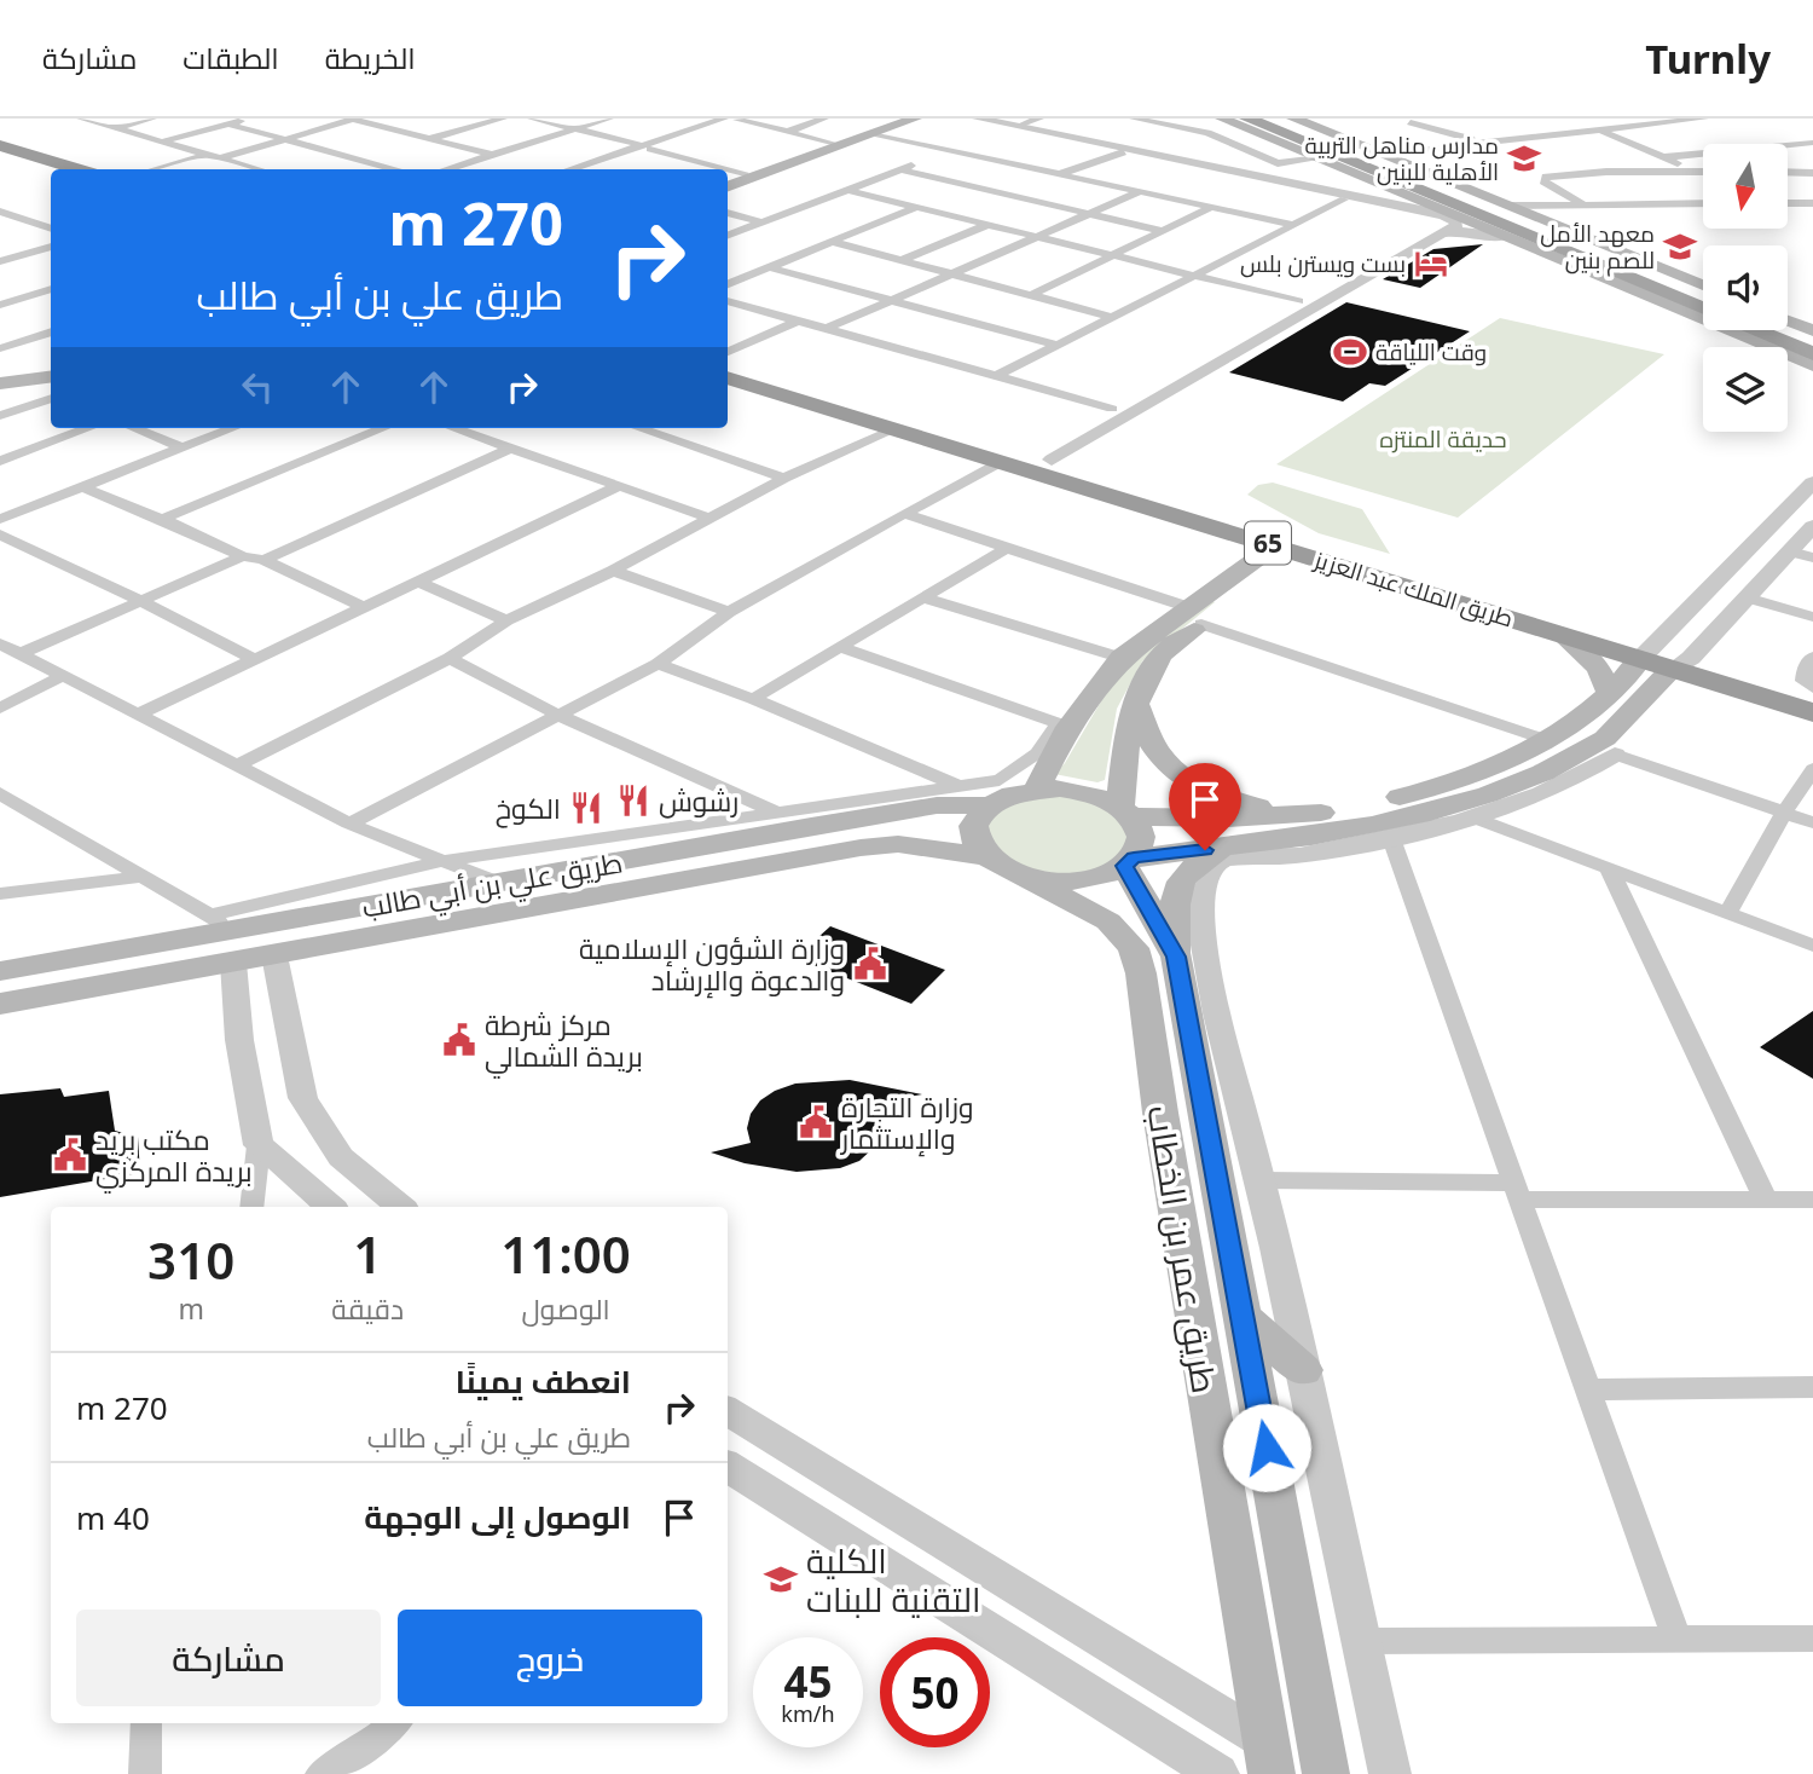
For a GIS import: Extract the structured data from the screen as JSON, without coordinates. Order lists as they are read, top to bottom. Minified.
{"streets":{"highway":["65","طريق الملك عبد العزيز"],"main road":["طريق علي بن أبي طالب","طريق عمر بن الخطاب"]},"crossings":[["طريق علي بن أبي طالب","طريق عمر بن الخطاب"]],"parks":["حديقة المنتزه"],"places":{"school or university":["مدارس مناهل التربية الأهلية للبنين","معهد الأمل للصم بنين","الكلية التقنية للبنات"],"hotel":["بست ويسترن بلس"],"sports":["وقت اللياقة"],"restaurant":["رشوش","الكوخ"],"public building":["وزارة الشؤون الإسلامية والدعوة والإرشاد","مركز شرطة بريدة الشمالي","وزارة التجارة والإستثمار","مكتب بريد بريدة المركزي"]},"north":"bottom","page":{"header":"Turnly","nav":["الخريطة","الطبقات","مشاركة"],"turn":["270 m","طريق علي بن أبي طالب"],"eta":["11:00","الوصول","1","دقيقة","310","m"],"list":[{"name":"انعطف يمينًا","note":"طريق علي بن أبي طالب","value":"270 m"},{"name":"الوصول إلى الوجهة","value":"40 m"}],"buttons":["خروج","مشاركة"],"speed":"45 km/h","limit":"50"}}
